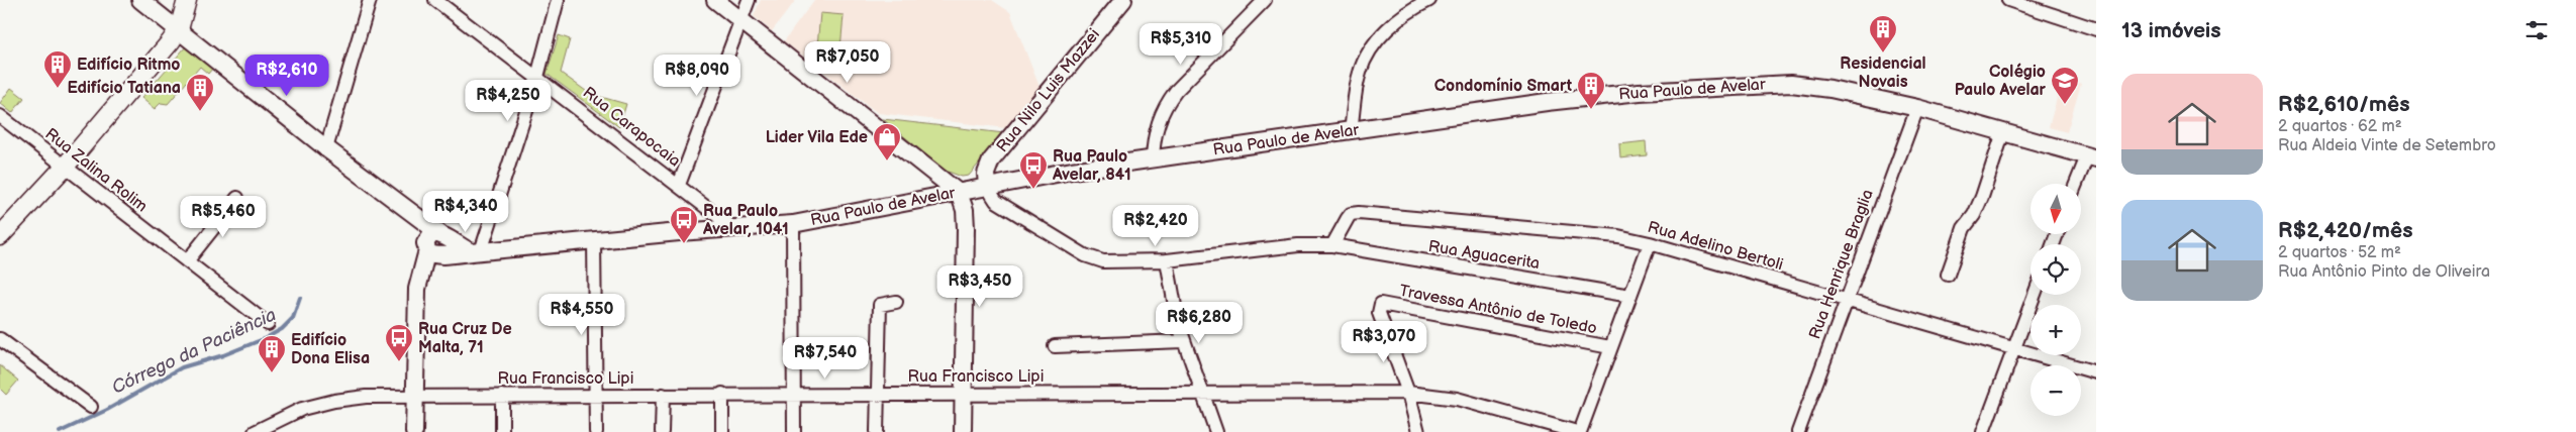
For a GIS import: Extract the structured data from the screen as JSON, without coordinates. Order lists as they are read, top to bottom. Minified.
{"streets":{"street":["Rua Paulo de Avelar","Rua Nilo Luis Mazzei","Rua Carapocaia","Rua Zalina Rolim","Rua Adelino Bertoli","Rua Aguacerita","Rua Henrique Braglia","Travessa Antônio de Toledo","Rua Francisco Lipi"]},"crossings":[["Rua Paulo de Avelar","Rua Nilo Luis Mazzei"],["Rua Paulo de Avelar","Rua Carapocaia"],["Rua Paulo de Avelar","Rua Aguacerita"],["Rua Paulo de Avelar","Rua Henrique Braglia"],["Rua Nilo Luis Mazzei","Rua Aguacerita"],["Rua Adelino Bertoli","Rua Aguacerita"],["Rua Adelino Bertoli","Rua Henrique Braglia"],["Travessa Antônio de Toledo","Rua Francisco Lipi"]],"water":["Córrego da Paciência"],"places":{"building":["Residencial Novais","Edifício Ritmo","Condomínio Smart","Edifício Tatiana","Edifício Dona Elisa"],"school or university":["Colégio Paulo Avelar"],"shop":["Lider Vila Ede"],"bus stop":["Rua Paulo Avelar, 841","Rua Paulo Avelar, 1041","Rua Cruz De Malta, 71"]},"north":"bottom","page":{"heading":"13 imóveis","price":["R$5,310","R$7,050","R$2,610","R$8,090","R$4,250","R$4,340","R$5,460","R$2,420","R$3,450","R$4,550","R$6,280","R$3,070","R$7,540"],"list":[{"name":"R$2,610/mês","note":"2 quartos · 62 m² · Rua Aldeia Vinte de Setembro"},{"name":"R$2,420/mês","note":"2 quartos · 52 m² · Rua Antônio Pinto de Oliveira"}],"map_buttons":["+","−"]}}
